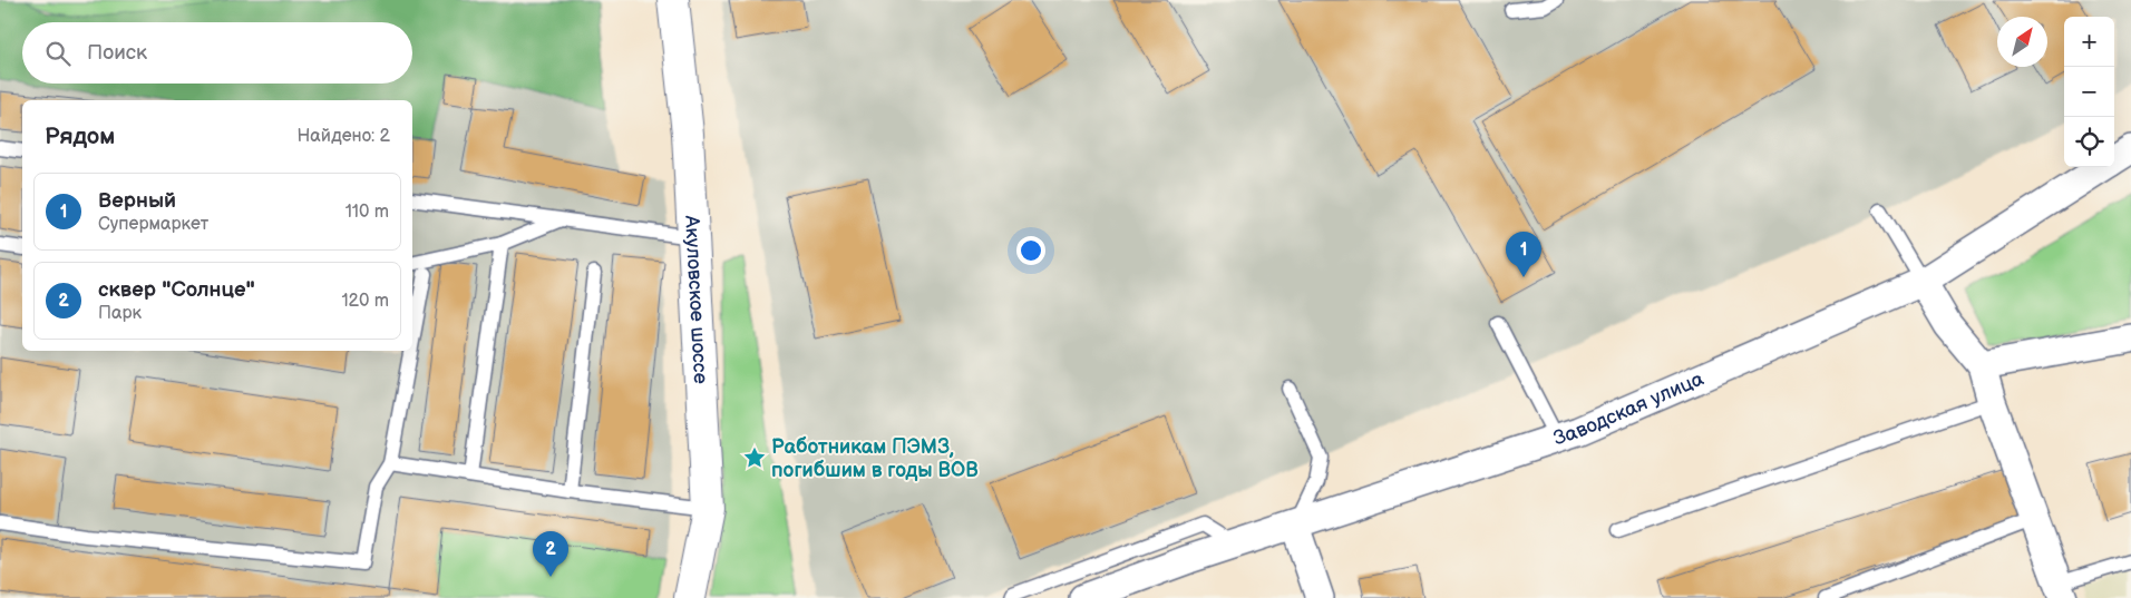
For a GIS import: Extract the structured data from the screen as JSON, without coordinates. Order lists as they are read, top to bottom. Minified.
{"streets":{"street":["Акуловское шоссе","Заводская улица"]},"places":{"place":["Работникам ПЭМЗ, погибшим в годы ВОВ"]},"north":"top right","page":{"map_buttons":["+","−"],"search":"Поиск","heading":["Рядом","Найдено: 2"],"list":[{"mark":"1","name":"Верный","note":"Супермаркет","value":"110 m"},{"mark":"2","name":"сквер \"Солнце\"","note":"Парк","value":"120 m"}],"pins":["1","2"]}}
